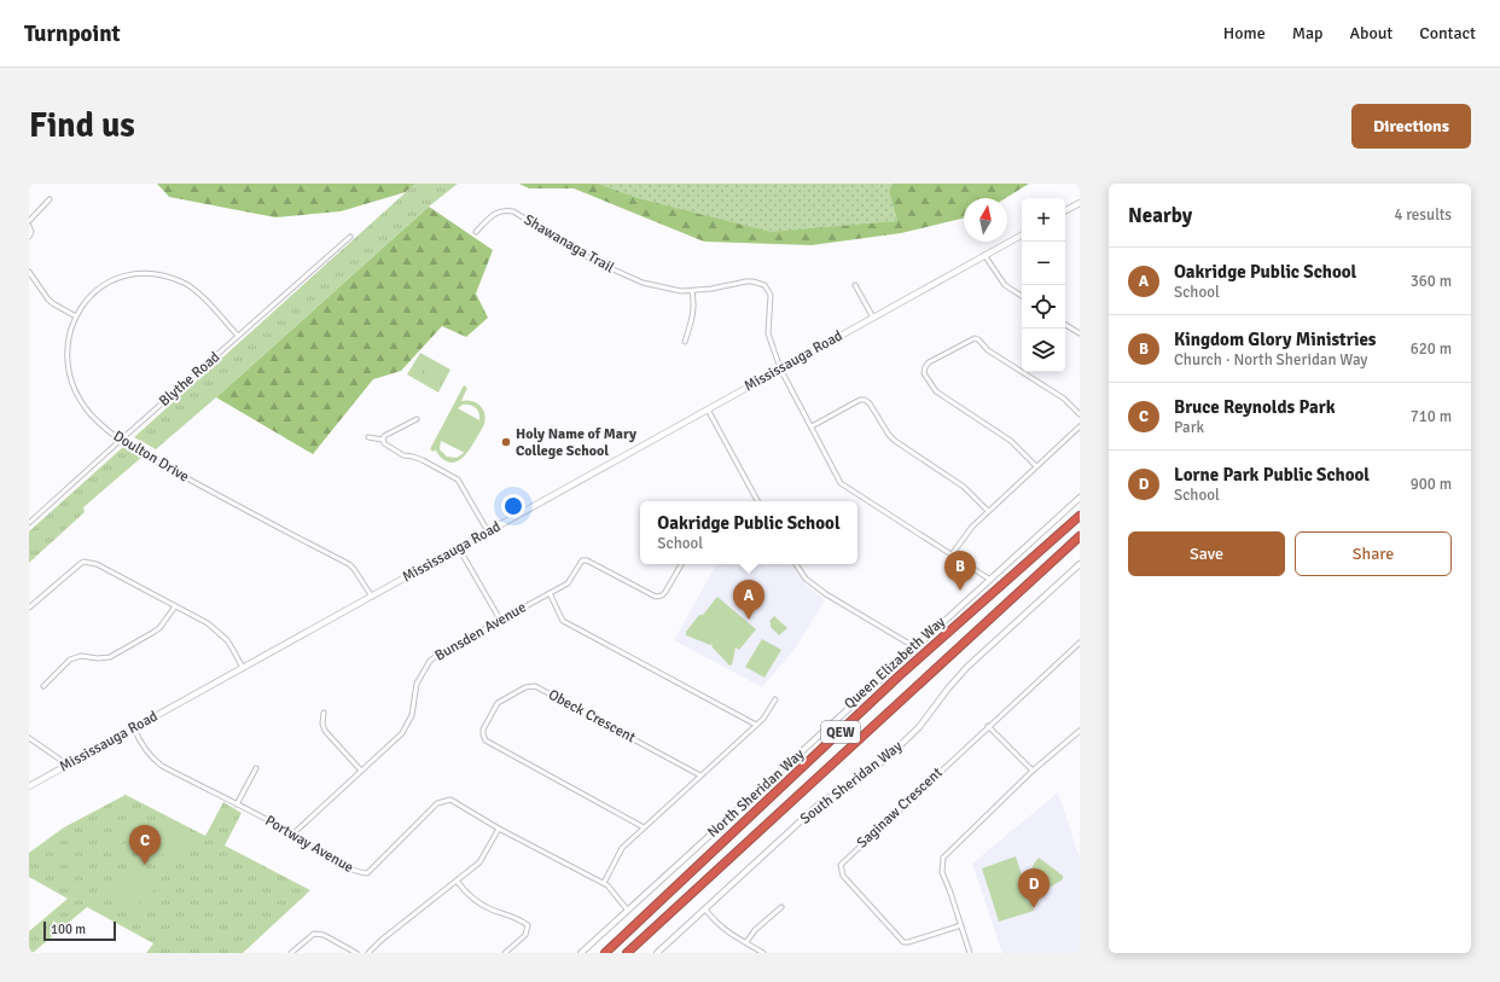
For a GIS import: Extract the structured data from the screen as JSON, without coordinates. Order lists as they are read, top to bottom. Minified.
{"streets":{"highway":["Queen Elizabeth Way","QEW"],"main road":["Mississauga Road"],"street":["Shawanaga Trail","Blythe Road","Doulton Drive","Bunsden Avenue","Obeck Crescent","South Sheridan Way","North Sheridan Way","Saginaw Crescent","Portway Avenue"]},"crossings":[["Shawanaga Trail","Mississauga Road"],["Shawanaga Trail","North Sheridan Way"],["Mississauga Road","Doulton Drive"],["Mississauga Road","Portway Avenue"],["Blythe Road","Doulton Drive"],["Bunsden Avenue","Portway Avenue"],["North Sheridan Way","Portway Avenue"]],"places":["Holy Name of Mary College School"],"scale_bar":"100 m","north":"top","page":{"header":"Turnpoint","nav":["Home","Map","About","Contact"],"buttons":["Directions",["Save","Share"]],"title":"Find us","heading":["Nearby","4 results"],"map_buttons":["+","−"],"list":[{"mark":"A","name":"Oakridge Public School","note":"School","value":"360 m"},{"mark":"B","name":"Kingdom Glory Ministries","note":"Church · North Sheridan Way","value":"620 m"},{"mark":"C","name":"Bruce Reynolds Park","note":"Park","value":"710 m"},{"mark":"D","name":"Lorne Park Public School","note":"School","value":"900 m"}],"popup":["Oakridge Public School","School"],"pins":["B","A","C","D"],"scale":"100 m"}}
